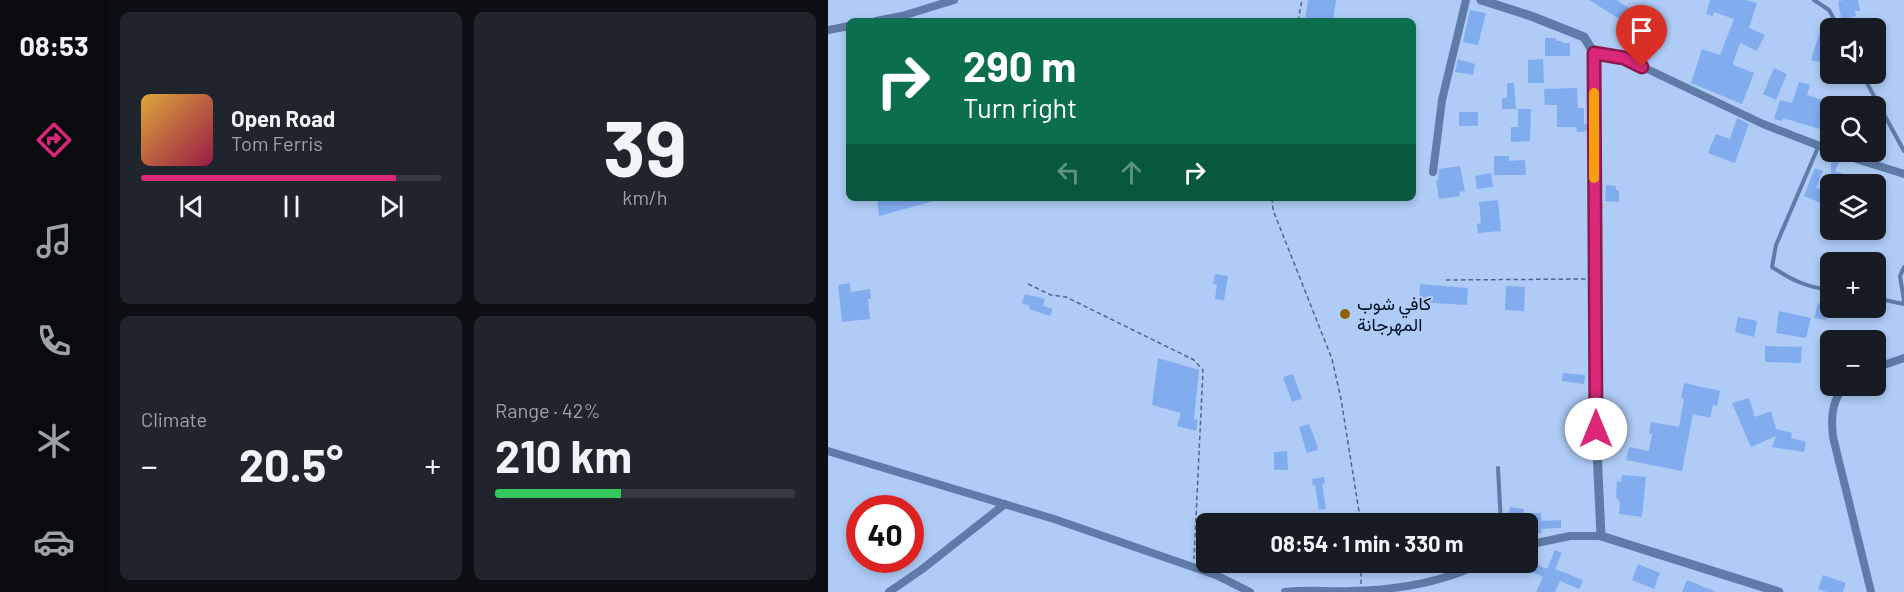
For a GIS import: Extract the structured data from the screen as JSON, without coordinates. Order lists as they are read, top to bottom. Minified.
{"places":["كافي شوب المهرجانة"],"page":{"tabs":"08:53","tile":[["39","km/h"],"Climate",["Range · 42%","210 km"]],"map_buttons":["+","−"],"turn":["290 m","Turn right"],"song":["Open Road","Tom Ferris"],"heat":["−","20.5°","+"],"limit":"40","trip":"08:54 · 1 min · 330 m"}}
